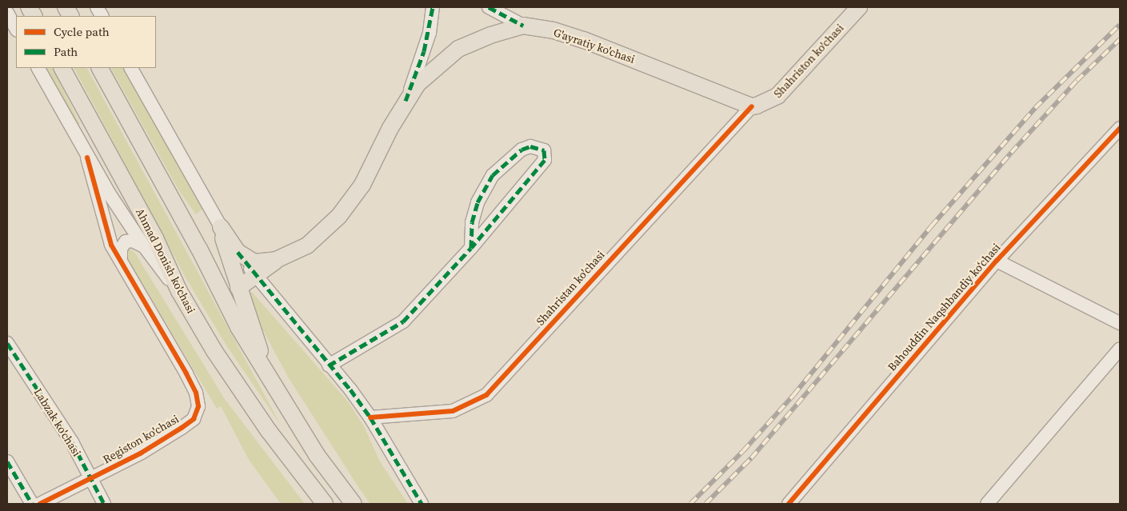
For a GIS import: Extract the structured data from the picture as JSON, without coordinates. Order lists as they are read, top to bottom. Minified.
{"streets":{"main road":["G'ayratiy ko'chasi","Shahriston ko'chasi","Ahmad Donish ko'chasi"],"street":["Shahristan ko'chasi","Bahouddin Naqshbandiy koʻchasi","Labzak ko'chasi","Registon ko'chasi"]},"crossings":[["G'ayratiy ko'chasi","Shahriston ko'chasi"],["G'ayratiy ko'chasi","Shahristan ko'chasi"],["Shahriston ko'chasi","Shahristan ko'chasi"],["Labzak ko'chasi","Registon ko'chasi"]],"legend":["Cycle path","Path"]}
